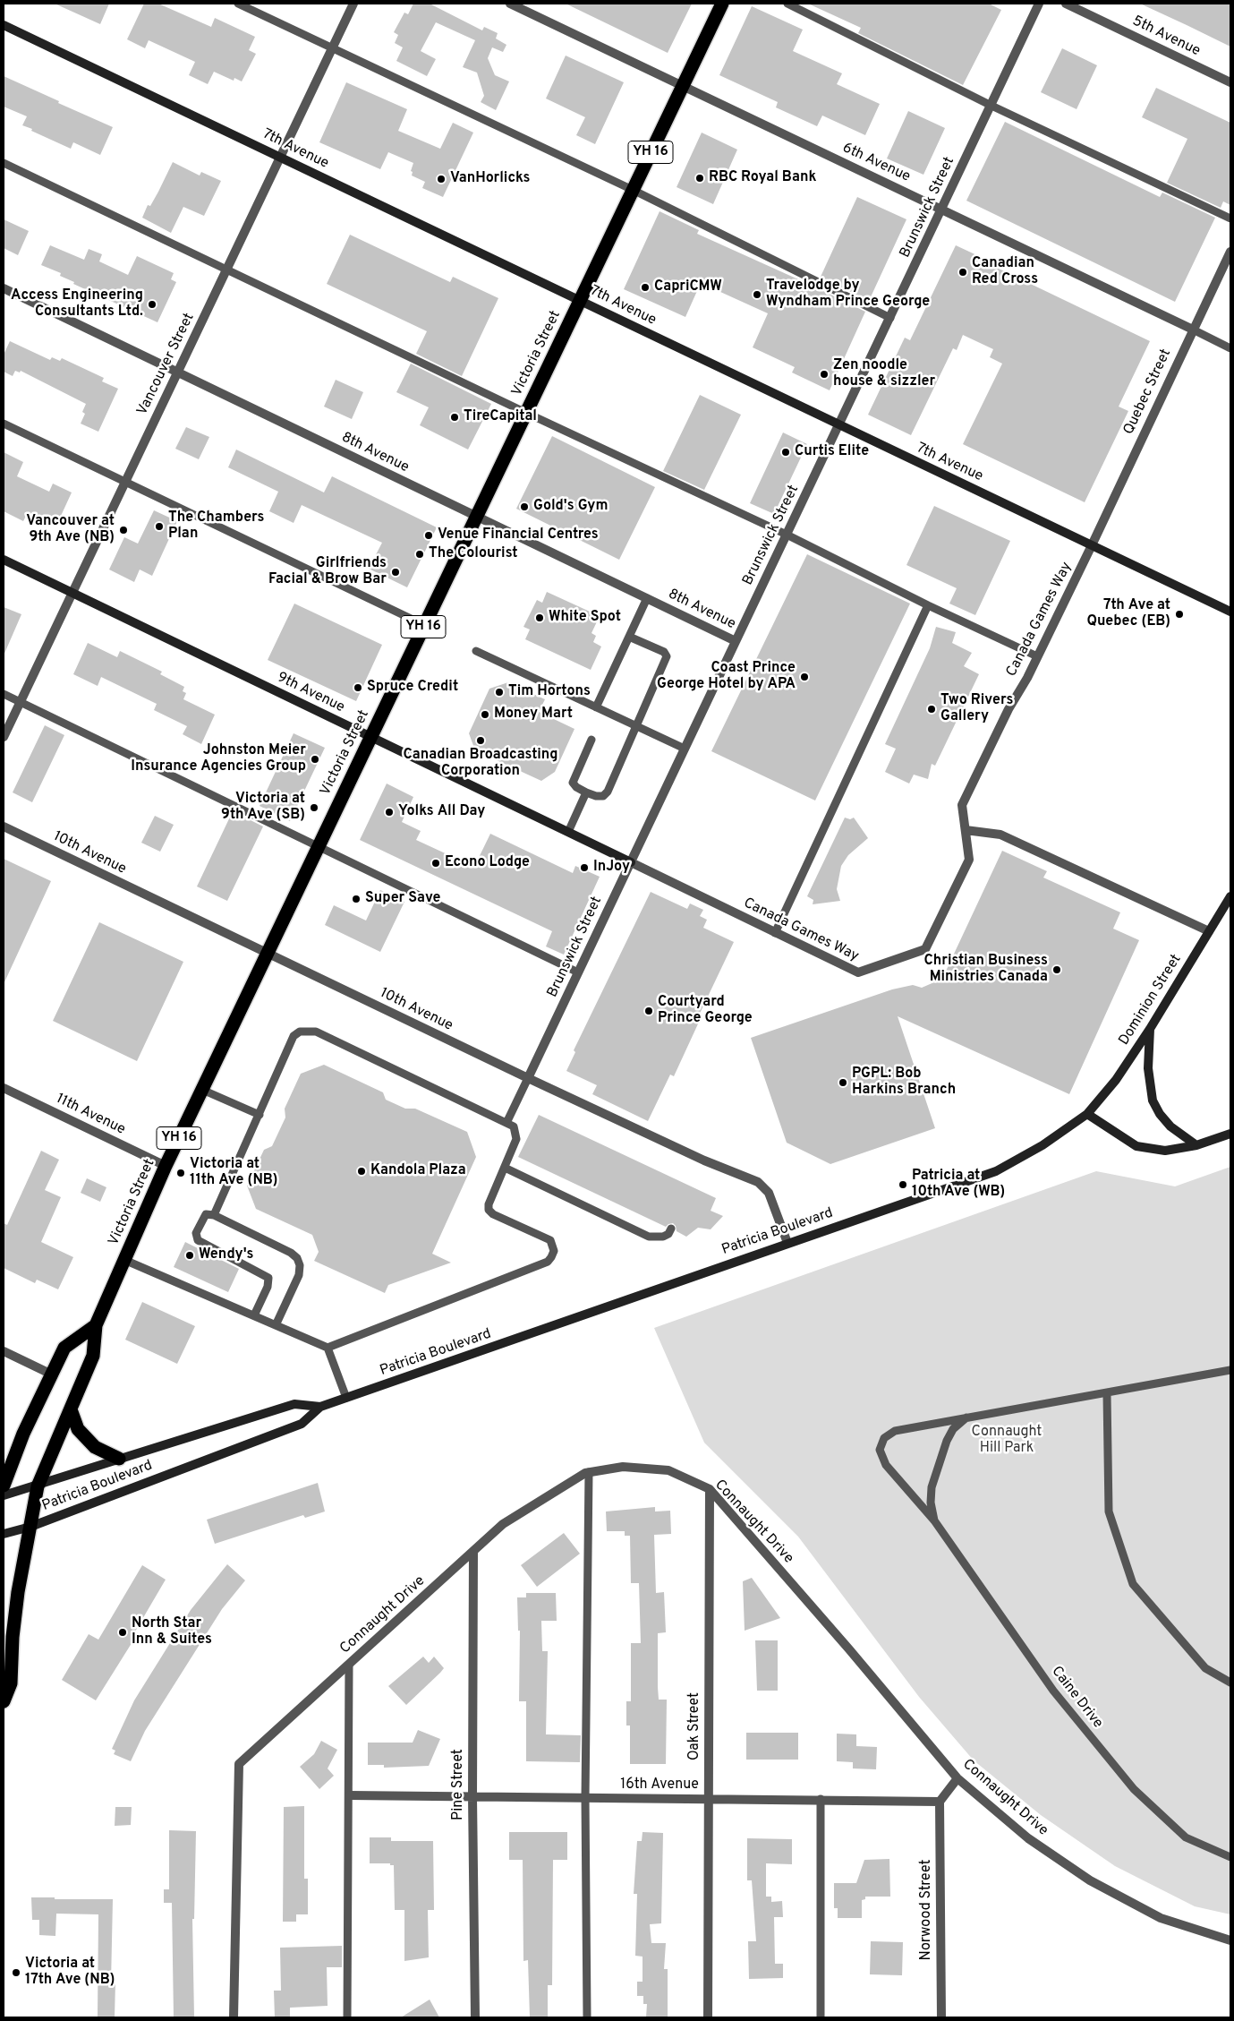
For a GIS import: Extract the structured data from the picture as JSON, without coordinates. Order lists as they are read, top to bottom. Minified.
{"streets":{"highway":["YH 16","Victoria Street"],"street":["5th Avenue","7th Avenue","6th Avenue","Brunswick Street","Vancouver Street","Quebec Street","8th Avenue","Canada Games Way","9th Avenue","10th Avenue","Dominion Street","11th Avenue","Patricia Boulevard","Connaught Drive","Oak Street","Pine Street","16th Avenue","Norwood Street"],"lane":["Caine Drive"]},"crossings":[["7th Avenue","Brunswick Street"],["7th Avenue","Victoria Street"],["7th Avenue","Vancouver Street"],["7th Avenue","Quebec Street"],["7th Avenue","Canada Games Way"],["6th Avenue","Brunswick Street"],["6th Avenue","Victoria Street"],["6th Avenue","Quebec Street"],["Brunswick Street","8th Avenue"],["Brunswick Street","Canada Games Way"],["Brunswick Street","9th Avenue"],["Brunswick Street","10th Avenue"],["Victoria Street","8th Avenue"],["Victoria Street","9th Avenue"],["Victoria Street","10th Avenue"],["Victoria Street","11th Avenue"],["Victoria Street","Patricia Boulevard"],["Vancouver Street","8th Avenue"],["Vancouver Street","9th Avenue"],["Quebec Street","Canada Games Way"],["Canada Games Way","9th Avenue"],["10th Avenue","Patricia Boulevard"],["Dominion Street","Patricia Boulevard"],["Connaught Drive","Oak Street"],["Connaught Drive","Pine Street"],["Oak Street","16th Avenue"],["Pine Street","16th Avenue"],["16th Avenue","Norwood Street"]],"parks":["Connaught Hill Park"],"places":["RBC Royal Bank","VanHorlicks","Canadian Red Cross","CapriCMW","Travelodge by Wyndham Prince George","Access Engineering Consultants Ltd.","Zen noodle house & sizzler","TireCapital","Curtis Elite","Gold's Gym","The Chambers Plan","Vancouver at 9th Ave (NB)","Venue Financial Centres","The Colourist","Girlfriends Facial & Brow Bar","7th Ave at Quebec (EB)","White Spot","Coast Prince George Hotel by APA","Spruce Credit","Tim Hortons","Two Rivers Gallery","Money Mart","Canadian Broadcasting Corporation","Johnston Meier Insurance Agencies Group","Victoria at 9th Ave (SB)","Yolks All Day","Econo Lodge","InJoy","Super Save","Christian Business Ministries Canada","Courtyard Prince George","PGPL: Bob Harkins Branch","Kandola Plaza","Victoria at 11th Ave (NB)","Patricia at 10th Ave (WB)","Wendy's","North Star Inn & Suites","Victoria at 17th Ave (NB)"]}
